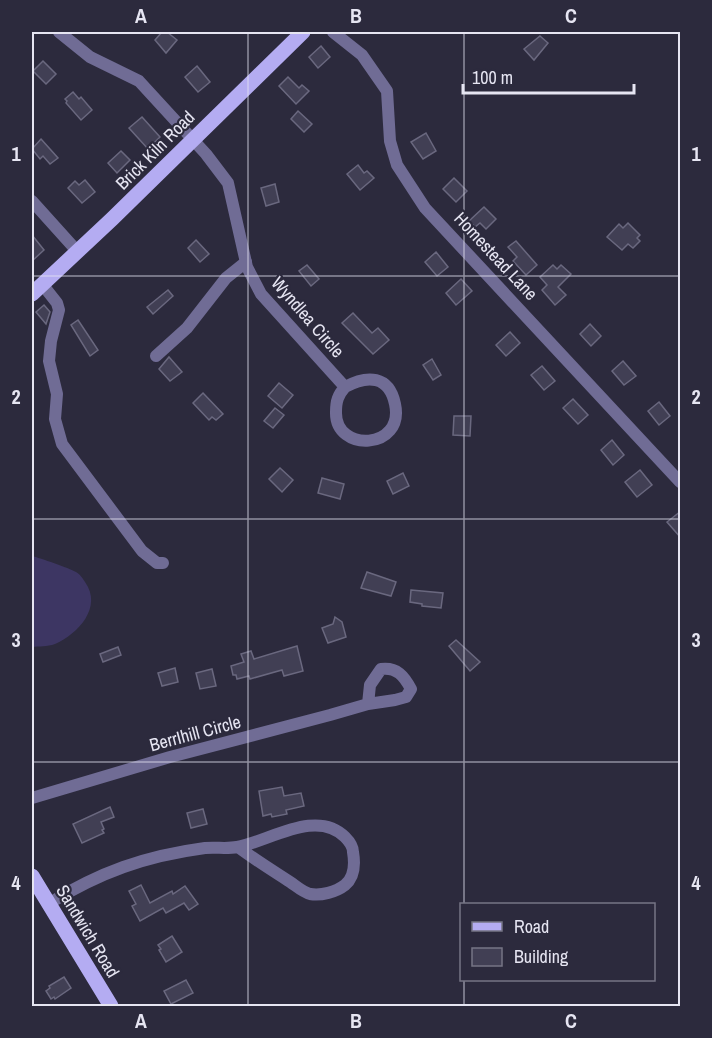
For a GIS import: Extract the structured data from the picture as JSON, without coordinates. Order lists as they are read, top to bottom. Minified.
{"streets":{"main road":["Brick Kiln Road","Sandwich Road"],"street":["Homestead Lane","Wyndlea Circle","BerrIhill Circle"]},"crossings":[["Brick Kiln Road","Wyndlea Circle"]],"legend":["Road","Building"],"scale_bar":"100 m","grid":{"columns":["A","B","C"],"rows":["1","2","3","4"]}}
